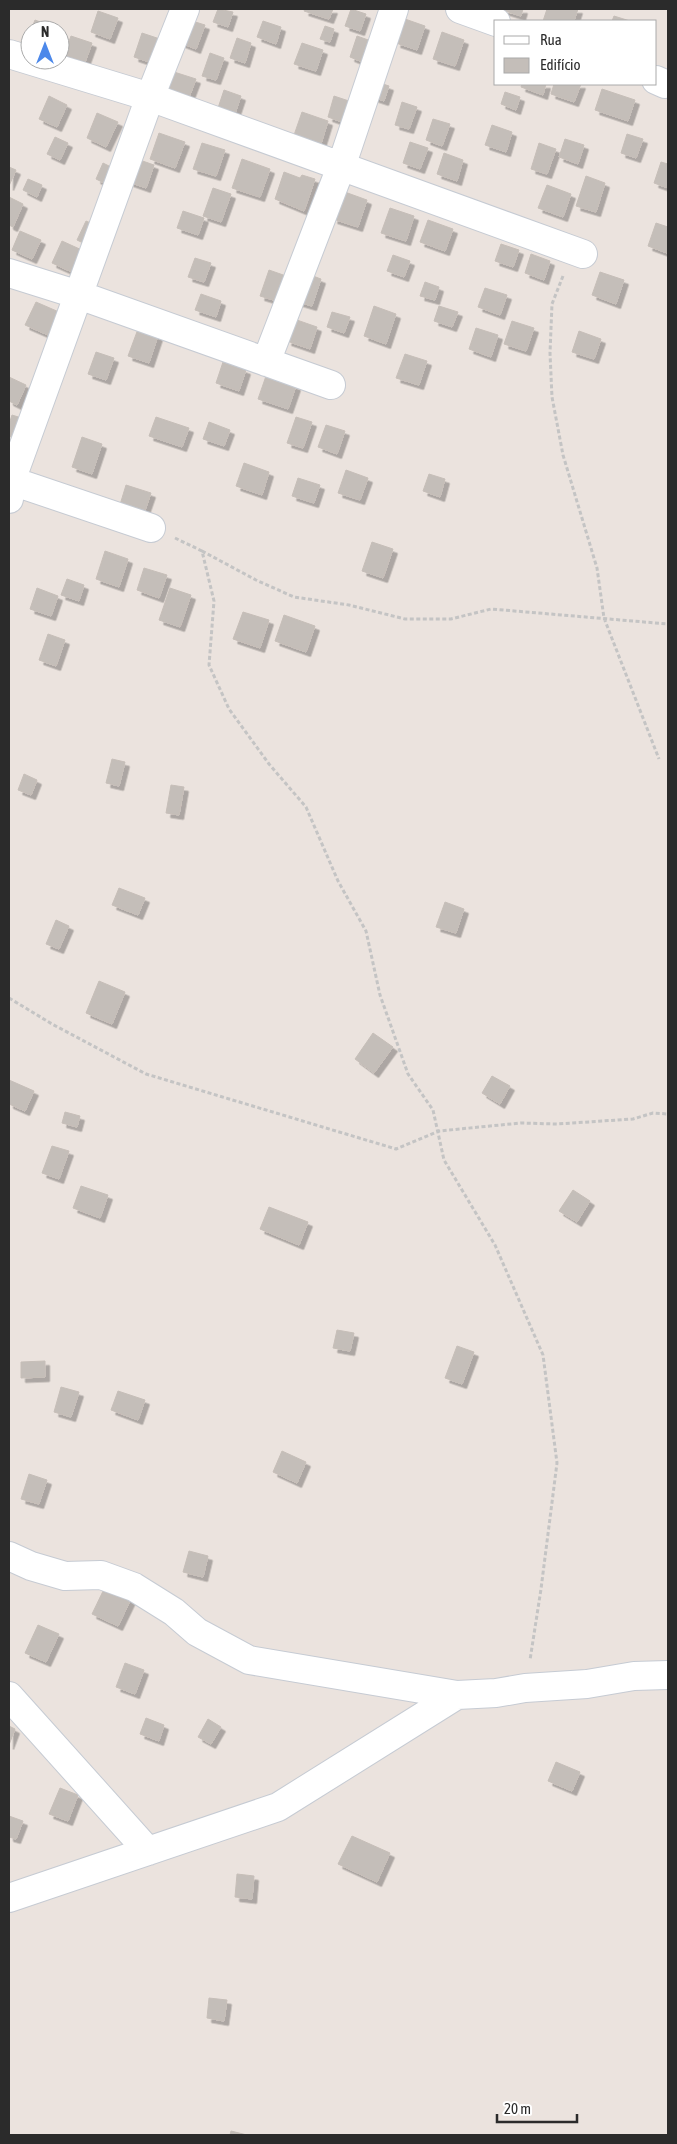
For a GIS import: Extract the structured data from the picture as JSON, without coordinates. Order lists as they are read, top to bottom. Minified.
{"legend":["Rua","Edifício"],"scale_bar":"20 m","north":"top"}
